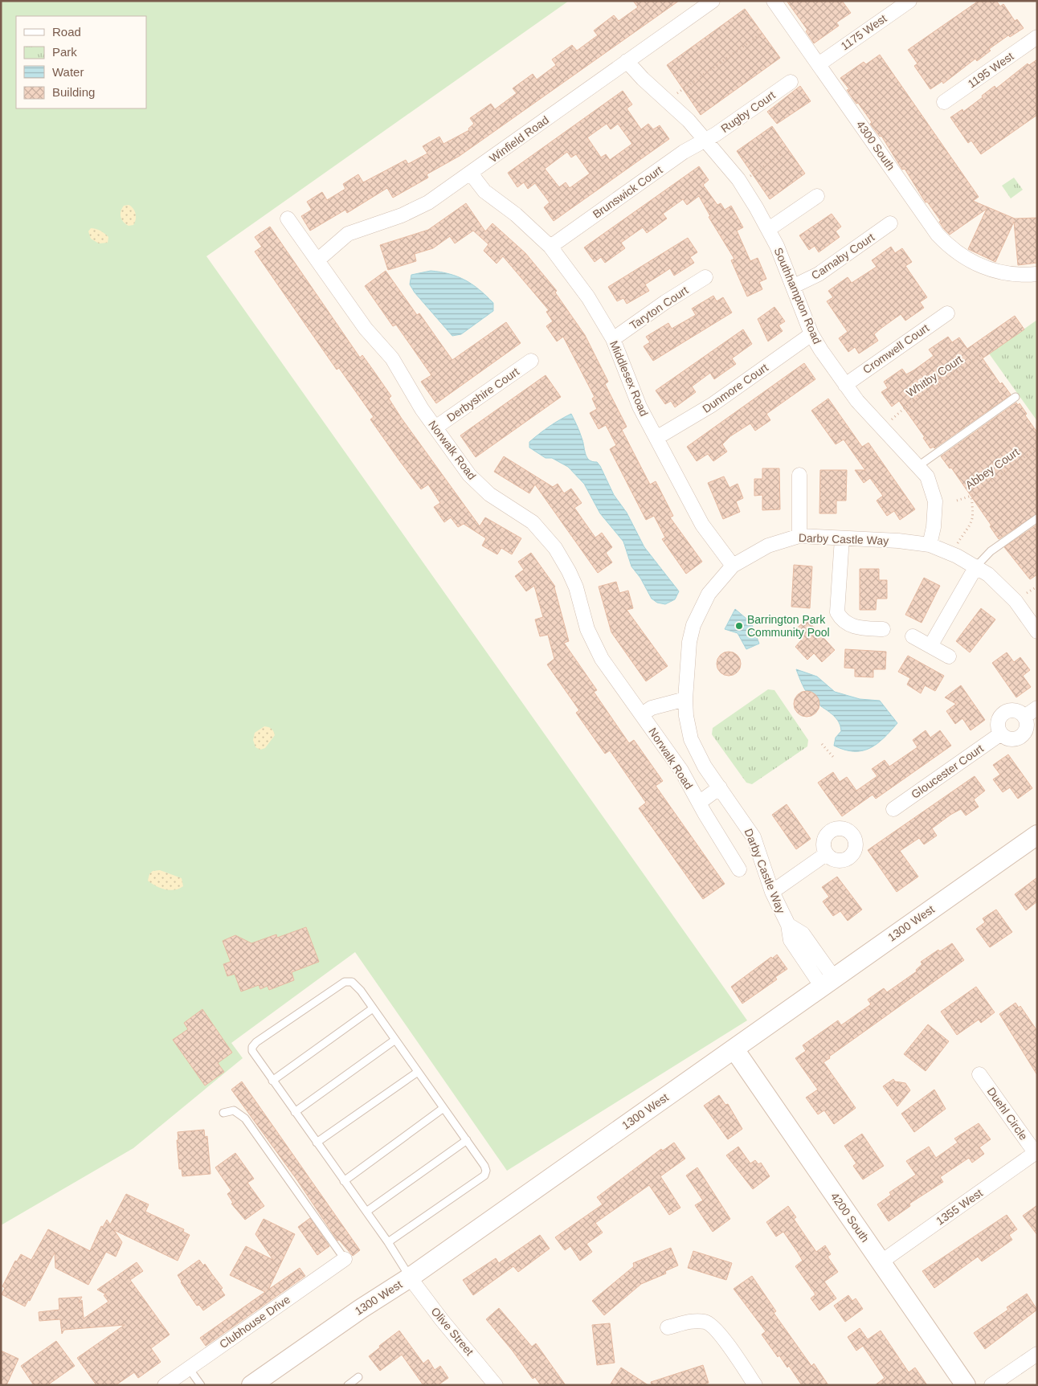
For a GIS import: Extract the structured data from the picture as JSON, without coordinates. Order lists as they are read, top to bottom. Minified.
{"streets":{"street":["1175 West","1195 West","Rugby Court","Winfield Road","4300 South","Brunswick Court","Carnaby Court","Southhampton Road","Taryton Court","Cromwell Court","Middlesex Road","Dunmore Court","Derbyshire Court","Norwalk Road","Darby Castle Way","Gloucester Court","1300 West","Duehl Circle","1355 West","4200 South","Clubhouse Drive","Olive Street"],"path":["Whitby Court","Abbey Court"]},"crossings":[["1175 West","4300 South"],["Rugby Court","Brunswick Court"],["Rugby Court","Southhampton Road"],["Winfield Road","Southhampton Road"],["Winfield Road","Middlesex Road"],["Winfield Road","Norwalk Road"],["Brunswick Court","Southhampton Road"],["Brunswick Court","Middlesex Road"],["Carnaby Court","Southhampton Road"],["Southhampton Road","Cromwell Court"],["Southhampton Road","Dunmore Court"],["Southhampton Road","Darby Castle Way"],["Taryton Court","Middlesex Road"],["Middlesex Road","Dunmore Court"],["Middlesex Road","Darby Castle Way"],["Derbyshire Court","Norwalk Road"],["Darby Castle Way","1300 West"],["1300 West","4200 South"],["1300 West","Olive Street"],["Duehl Circle","1355 West"],["1355 West","4200 South"]],"places":["Barrington Park Community Pool"],"legend":["Road","Park","Water","Building"]}
